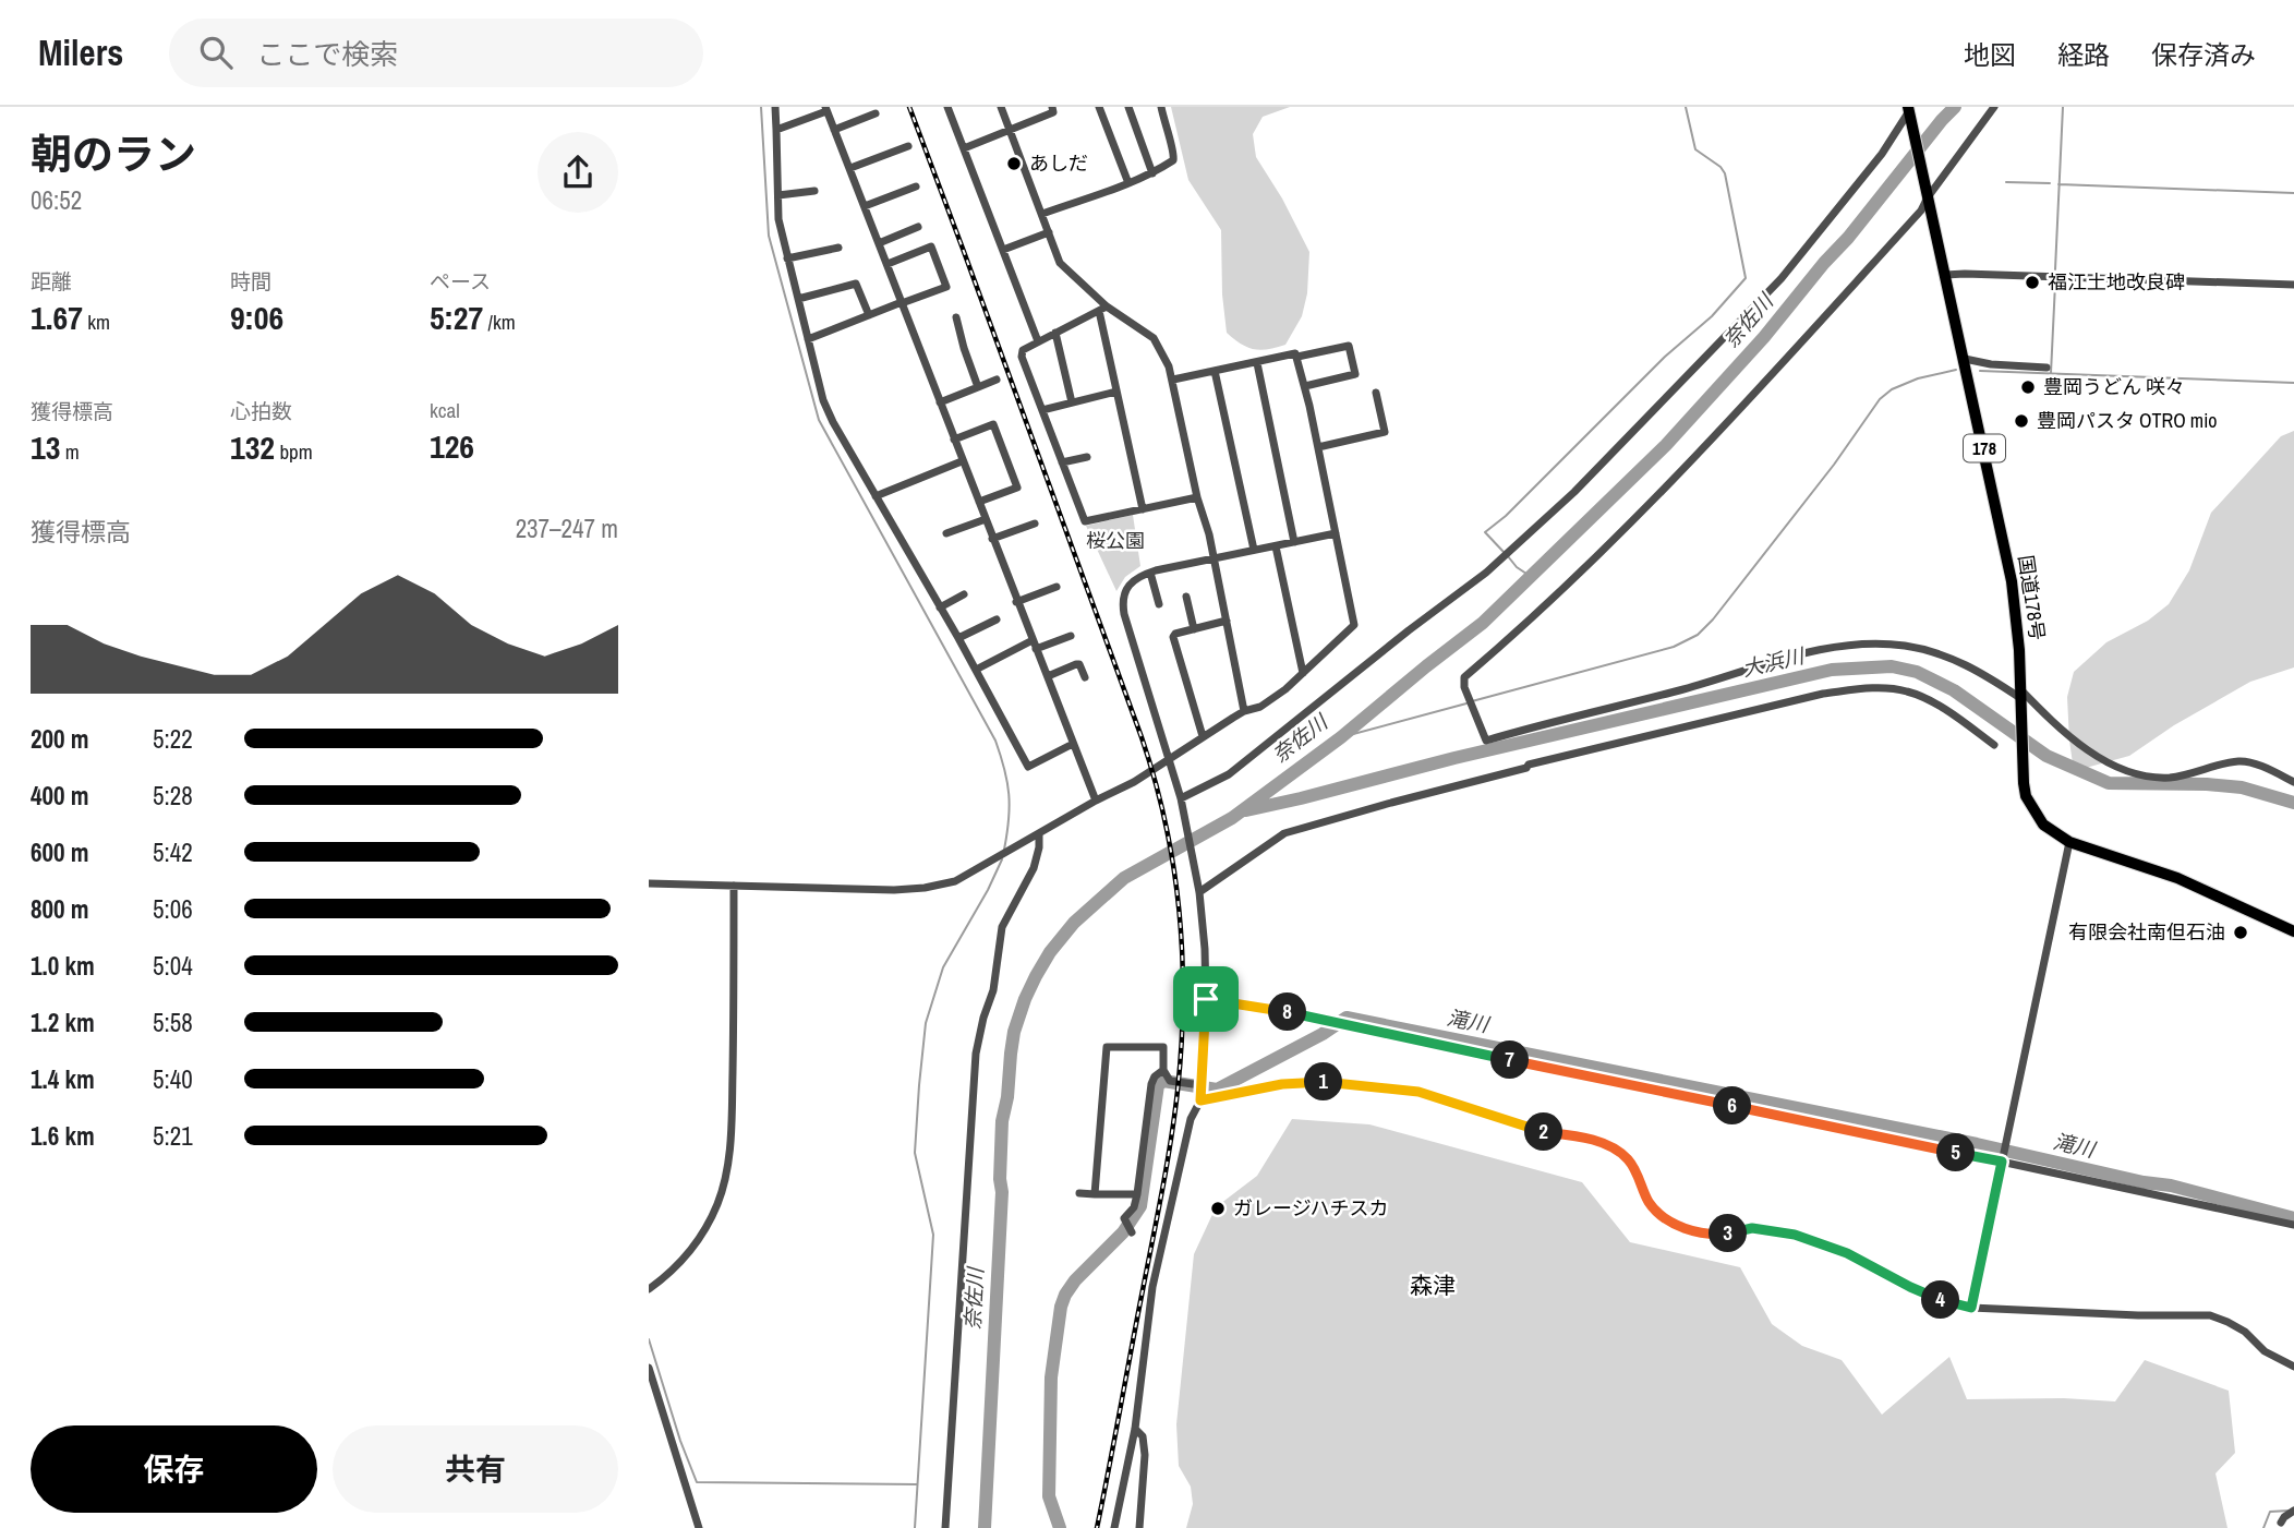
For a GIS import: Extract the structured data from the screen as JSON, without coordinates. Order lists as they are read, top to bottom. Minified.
{"streets":{"highway":["178","国道178号"]},"districts":["森津"],"water":["奈佐川","大浜川","滝川"],"parks":["桜公園"],"places":["あしだ","福江土地改良碑","豊岡うどん 咲々","豊岡パスタ OTRO mio","有限会社南但石油","ガレージハチスカ"],"page":{"header":"Milers","search":"ここで検索","nav":["地図","経路","保存済み"],"heading":["朝のラン","06:52"],"stats":[["距離","1.67 km"],["時間","9:06"],["ペース","5:27 /km"],["獲得標高","13 m"],["心拍数","132 bpm"],["kcal","126"]],"chart":["獲得標高","237–247 m"],"list":[{"name":"200 m","note":"5:22"},{"name":"400 m","note":"5:28"},{"name":"600 m","note":"5:42"},{"name":"800 m","note":"5:06"},{"name":"1.0 km","note":"5:04"},{"name":"1.2 km","note":"5:58"},{"name":"1.4 km","note":"5:40"},{"name":"1.6 km","note":"5:21"}],"pins":["8","7","1","6","2","5","3","4"],"buttons":["保存","共有"]}}
